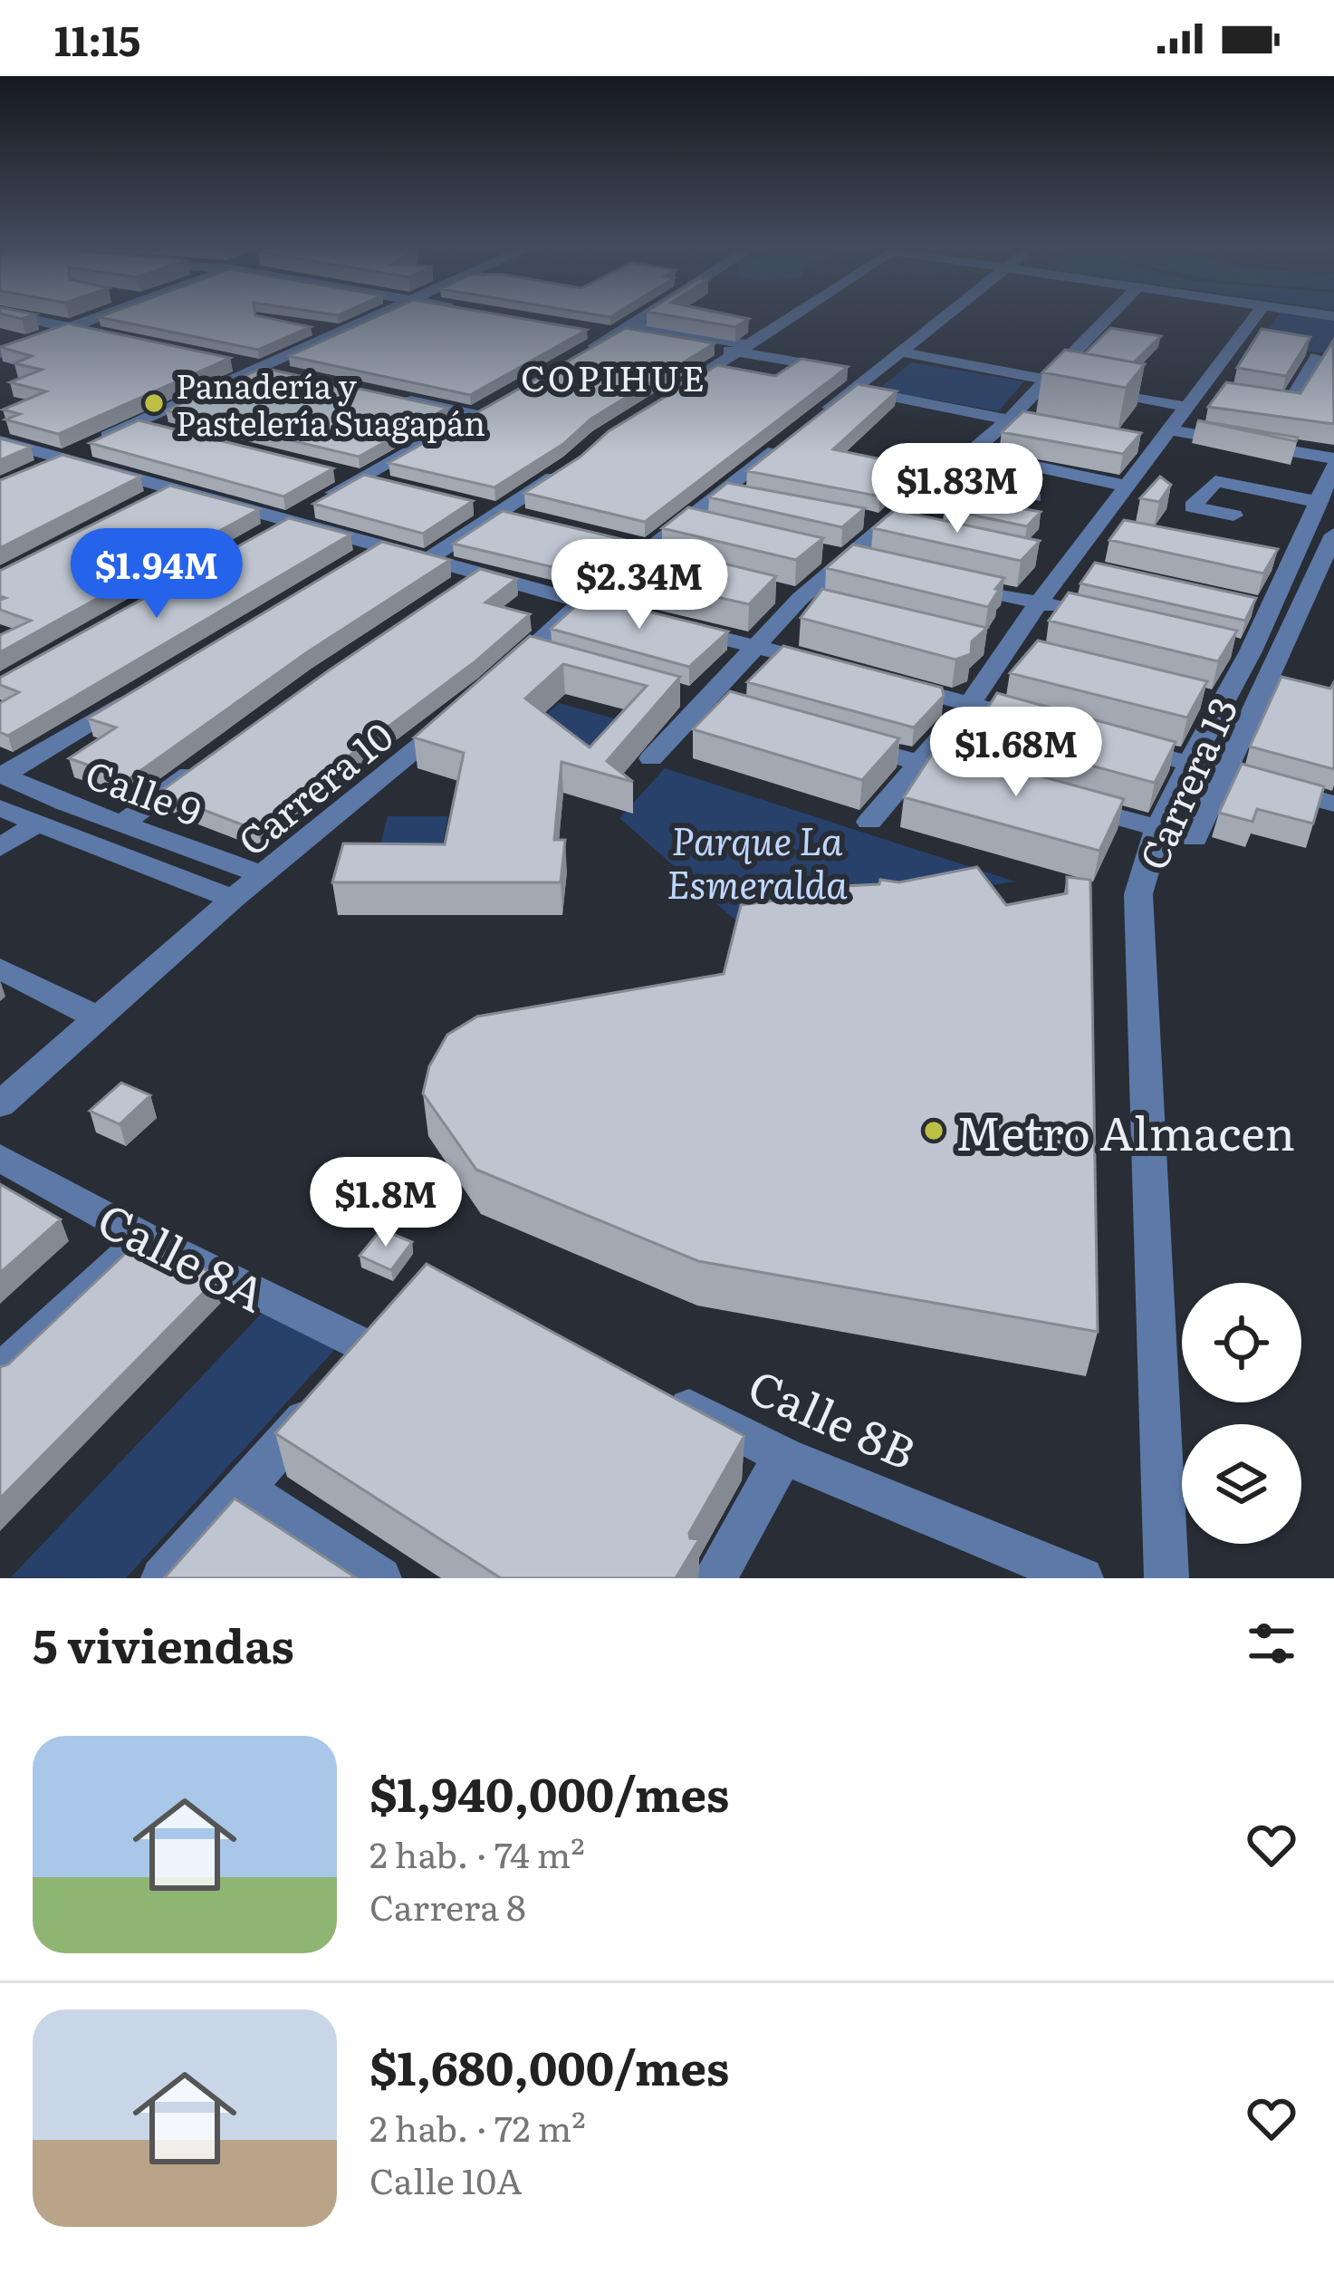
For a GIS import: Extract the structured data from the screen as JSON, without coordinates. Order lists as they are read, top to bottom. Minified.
{"streets":{"street":["Carrera 13","Carrera 10","Calle 9","Calle 8A","Calle 8B"]},"crossings":[["Carrera 10","Calle 9"]],"districts":["COPIHUE"],"parks":["Parque La Esmeralda"],"places":["Panadería y Pastelería Suagapán","Metro Almacen"],"page":{"status":"11:15","price":["$1.83M","$1.94M","$2.34M","$1.68M","$1.8M"],"heading":"5 viviendas","list":[{"name":"$1,940,000/mes","note":"2 hab. · 74 m² · Carrera 8"},{"name":"$1,680,000/mes","note":"2 hab. · 72 m² · Calle 10A"}]}}
